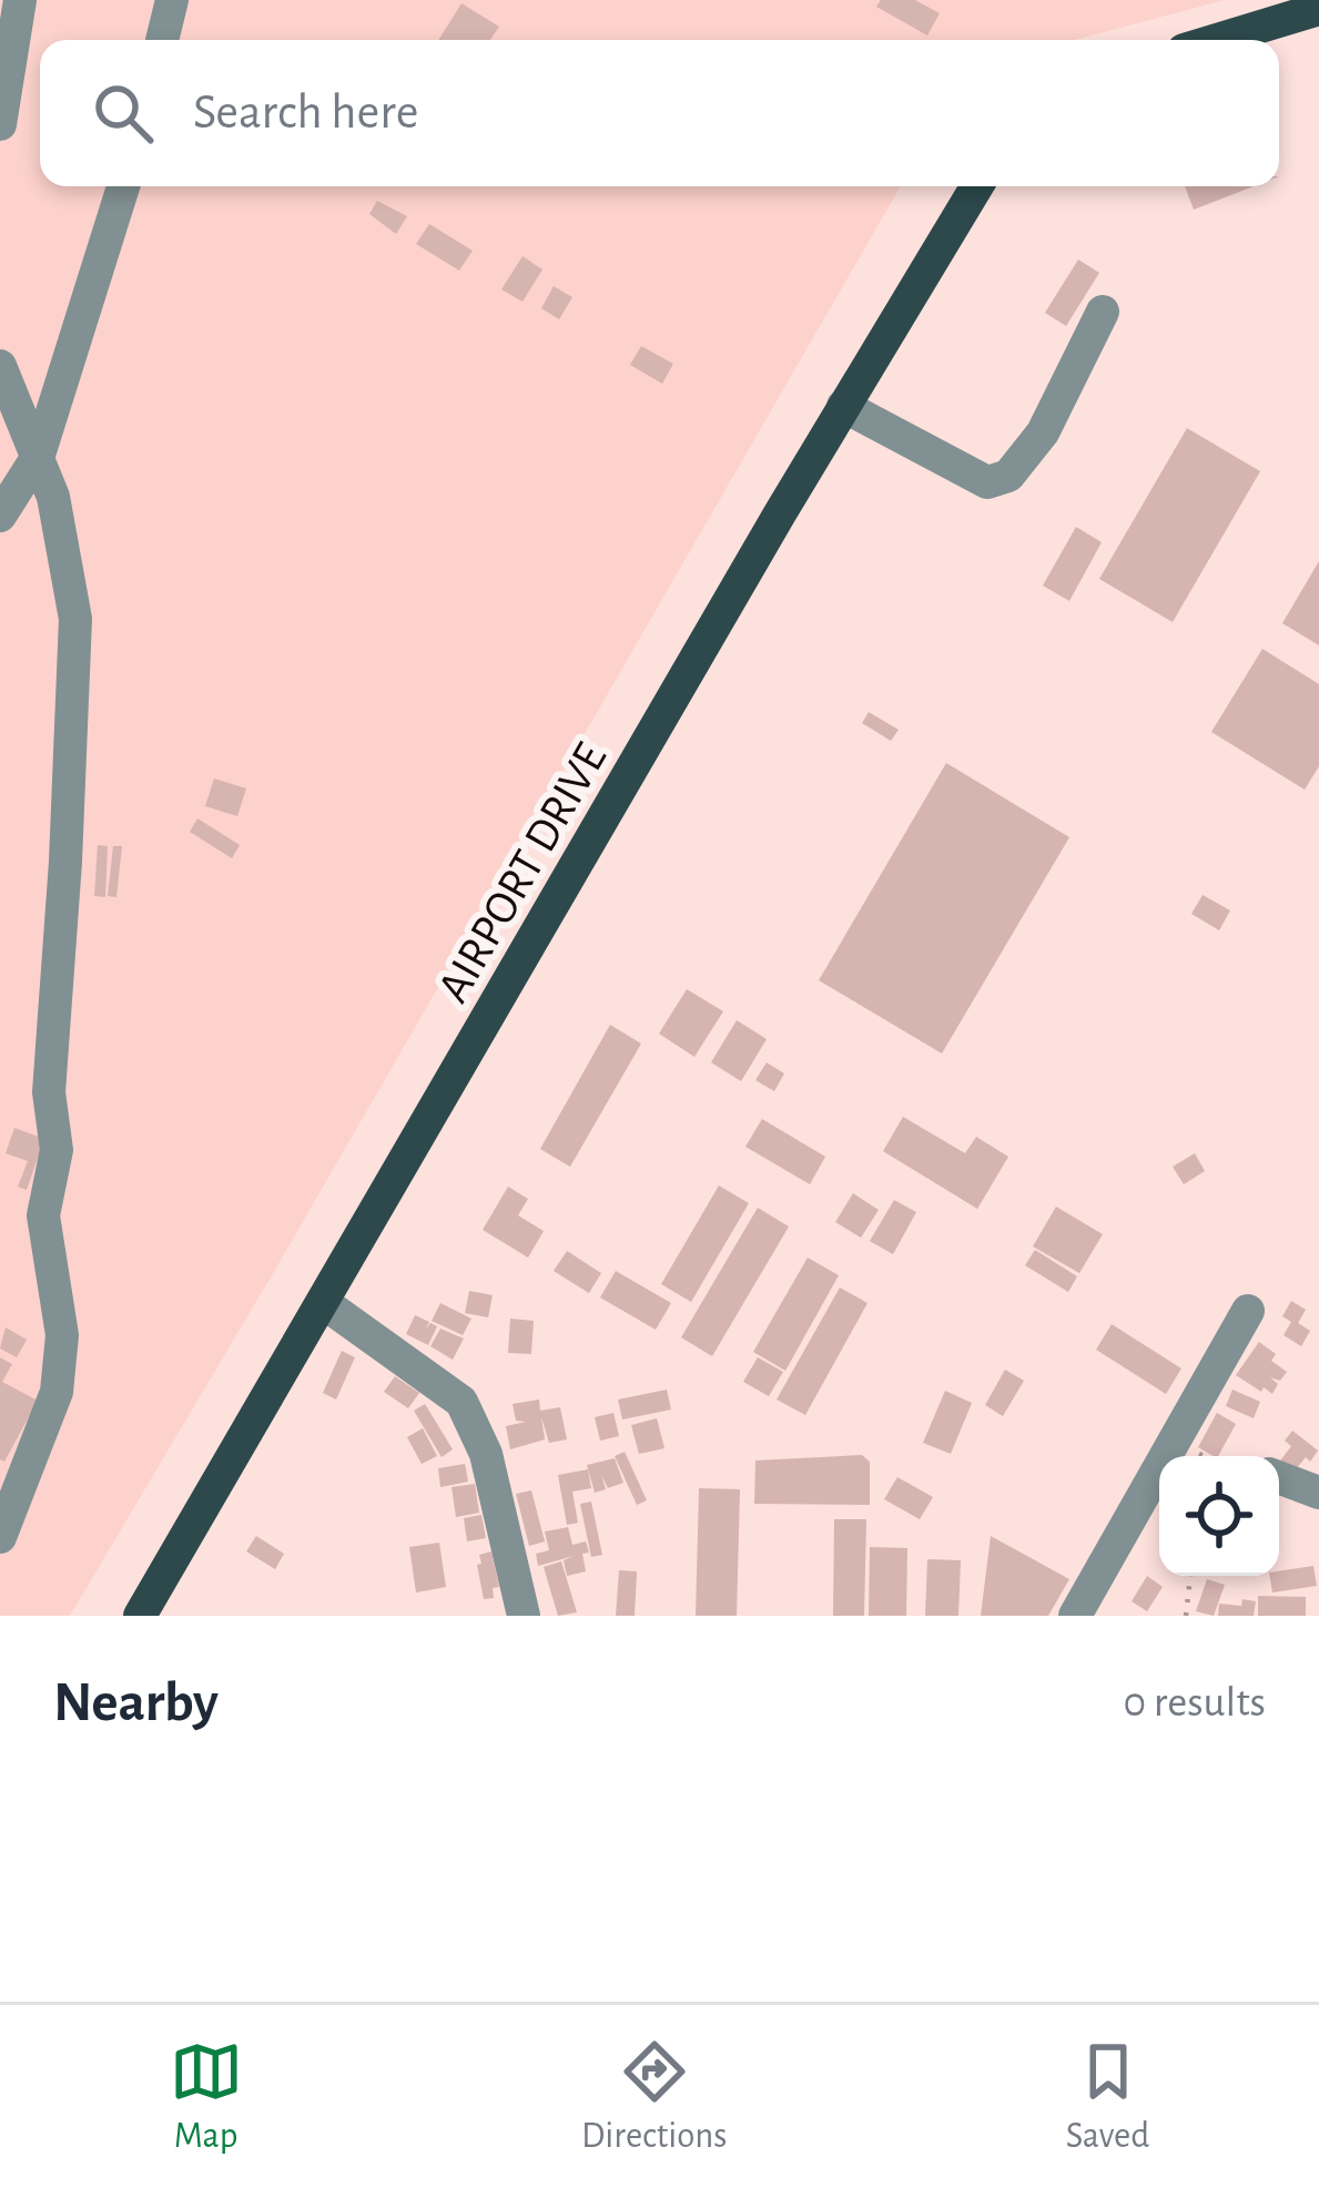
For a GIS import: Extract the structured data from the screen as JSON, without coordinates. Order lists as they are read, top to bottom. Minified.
{"streets":{"main road":["AIRPORT DRIVE"]},"page":{"search":"Search here","heading":["Nearby","0 results"],"nav":["Map","Directions","Saved"]}}
